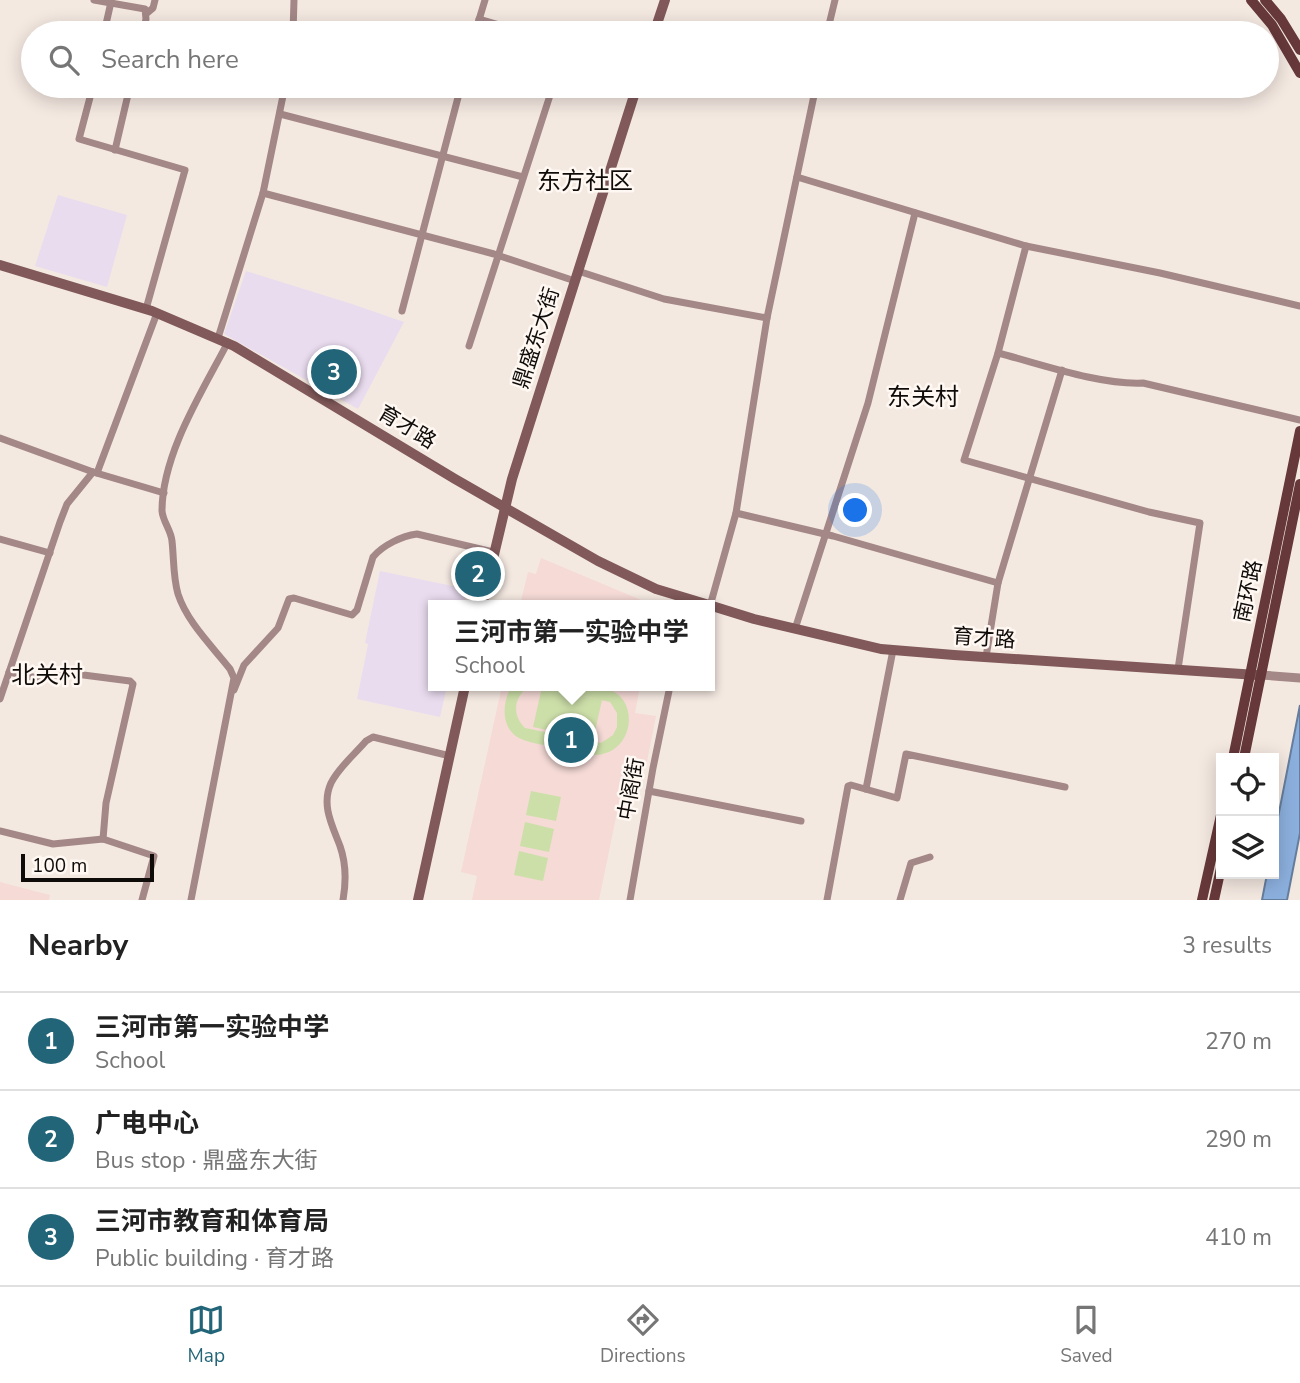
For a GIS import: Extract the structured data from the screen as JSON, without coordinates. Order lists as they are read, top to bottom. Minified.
{"streets":{"main road":["鼎盛东大街","育才路","南环路"],"street":["中阁街"]},"crossings":[["鼎盛东大街","育才路"],["育才路","南环路"]],"districts":["东方社区","东关村","北关村"],"scale_bar":"100 m","page":{"search":"Search here","pins":["3","2","1"],"popup":["三河市第一实验中学","School"],"scale":"100 m","heading":["Nearby","3 results"],"list":[{"mark":"1","name":"三河市第一实验中学","note":"School","value":"270 m"},{"mark":"2","name":"广电中心","note":"Bus stop · 鼎盛东大街","value":"290 m"},{"mark":"3","name":"三河市教育和体育局","note":"Public building · 育才路","value":"410 m"}],"nav":["Map","Directions","Saved"]}}
